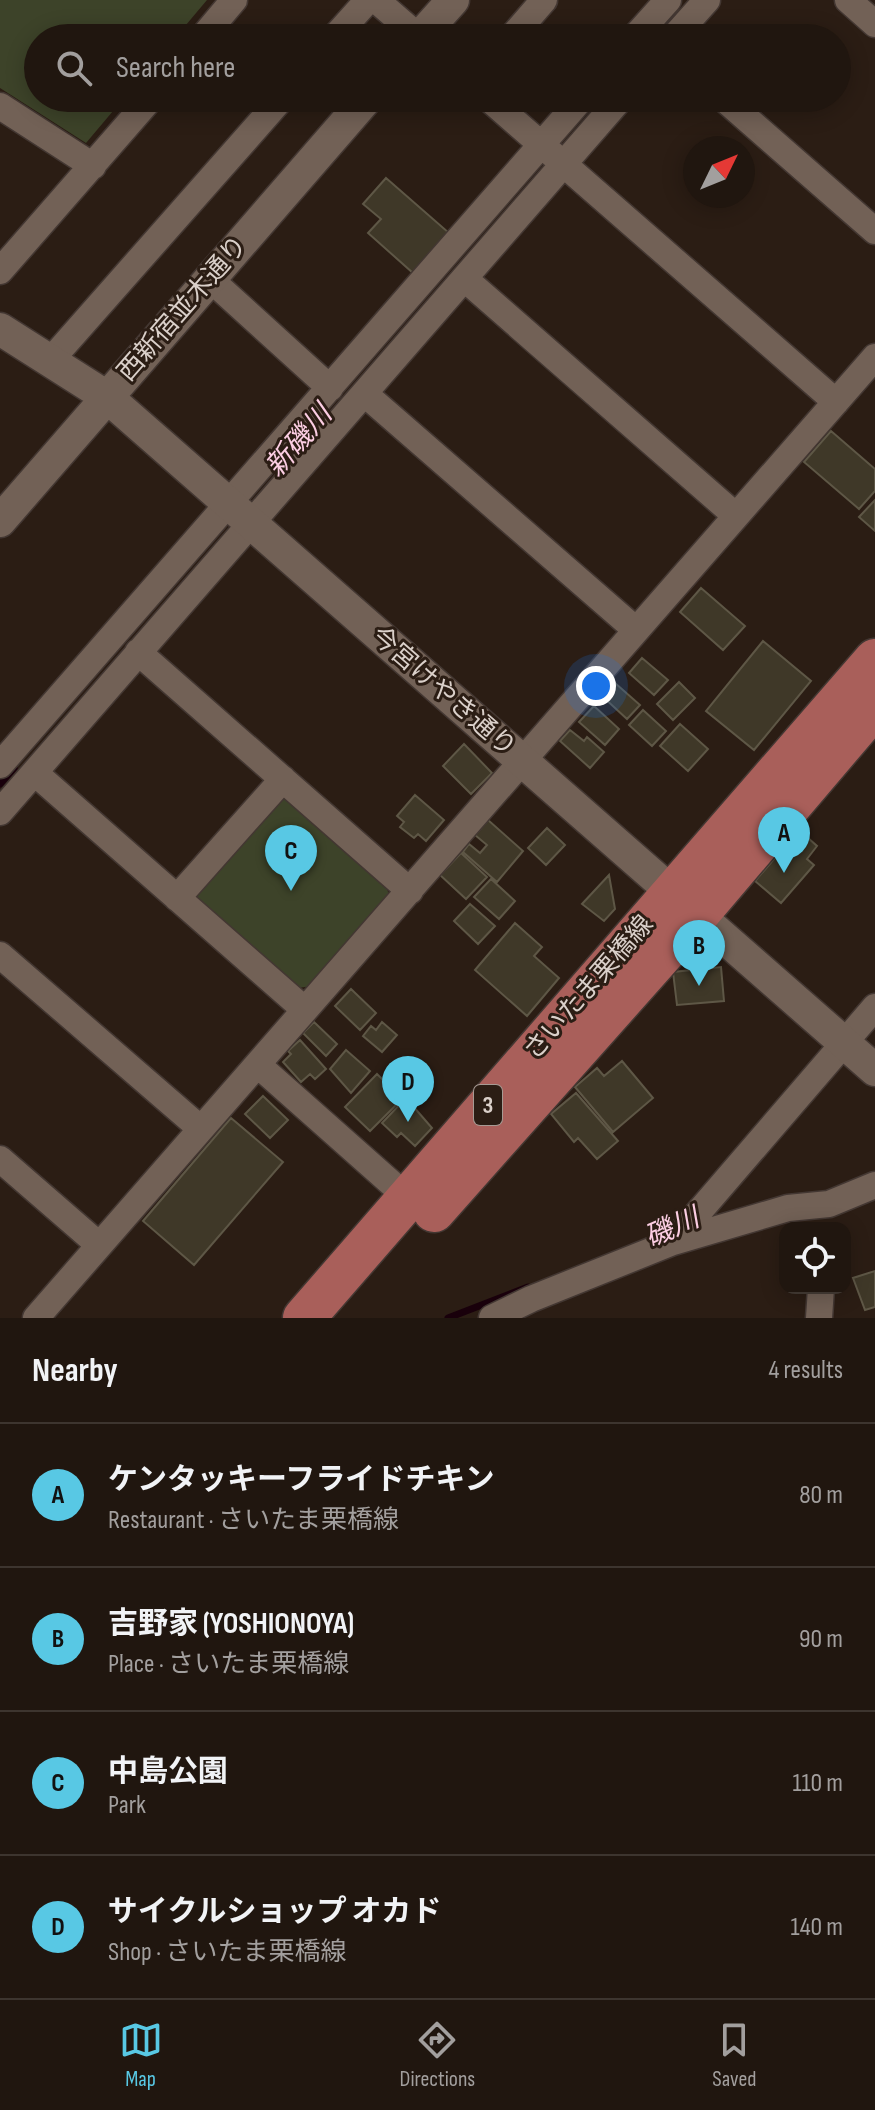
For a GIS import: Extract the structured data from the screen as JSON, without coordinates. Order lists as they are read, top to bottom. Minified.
{"streets":{"main road":["さいたま栗橋線","3"],"street":["西新宿並木通り","今宮けやき通り"]},"crossings":[["西新宿並木通り","今宮けやき通り"],["今宮けやき通り","さいたま栗橋線"]],"water":["新磯川","磯川"],"north":"top right","page":{"search":"Search here","pins":["A","C","B","D"],"heading":["Nearby","4 results"],"list":[{"mark":"A","name":"ケンタッキーフライドチキン","note":"Restaurant · さいたま栗橋線","value":"80 m"},{"mark":"B","name":"吉野家 (YOSHIONOYA)","note":"Place · さいたま栗橋線","value":"90 m"},{"mark":"C","name":"中島公園","note":"Park","value":"110 m"},{"mark":"D","name":"サイクルショップ オカド","note":"Shop · さいたま栗橋線","value":"140 m"}],"nav":["Map","Directions","Saved"]}}
